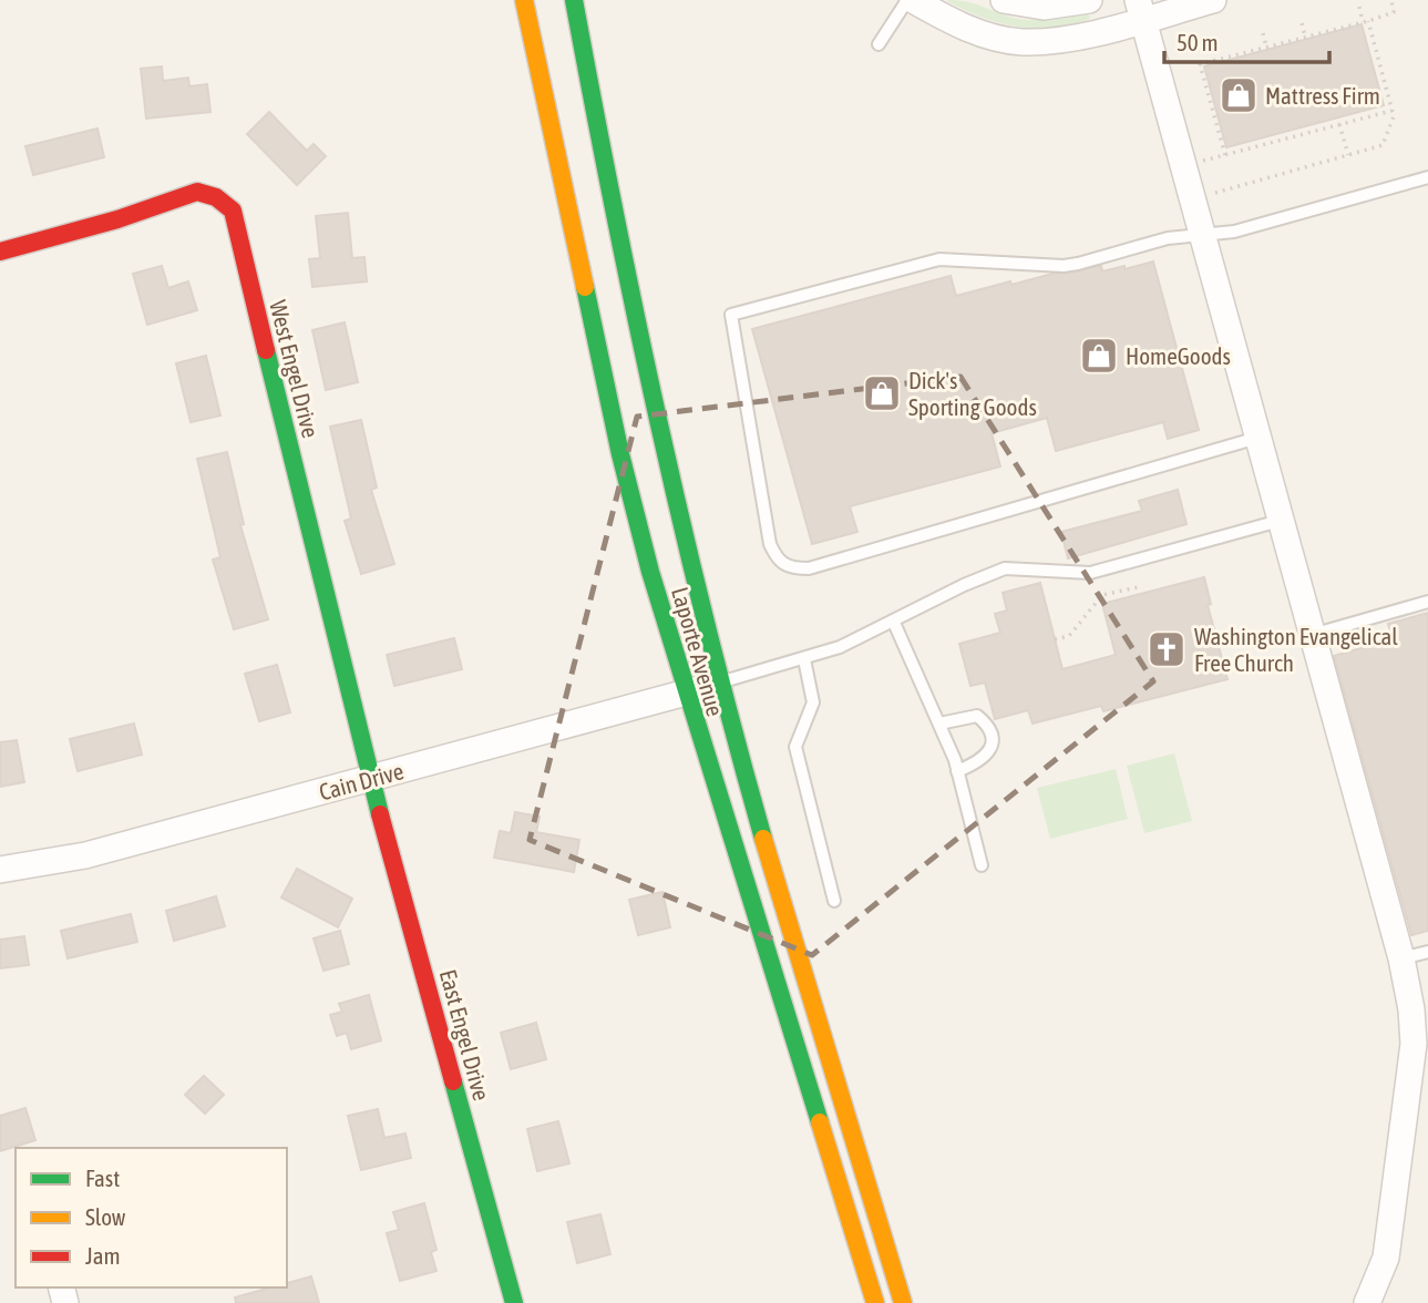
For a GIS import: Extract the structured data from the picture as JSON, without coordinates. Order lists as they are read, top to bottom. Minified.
{"streets":{"main road":["West Engel Drive","Laporte Avenue","East Engel Drive"],"street":["Cain Drive"]},"crossings":[["West Engel Drive","Cain Drive"],["West Engel Drive","East Engel Drive"],["Laporte Avenue","Cain Drive"],["Cain Drive","East Engel Drive"]],"places":{"shop":["Mattress Firm","HomeGoods","Dick's Sporting Goods"],"church":["Washington Evangelical Free Church"]},"legend":["Fast","Slow","Jam"],"scale_bar":"50 m"}
